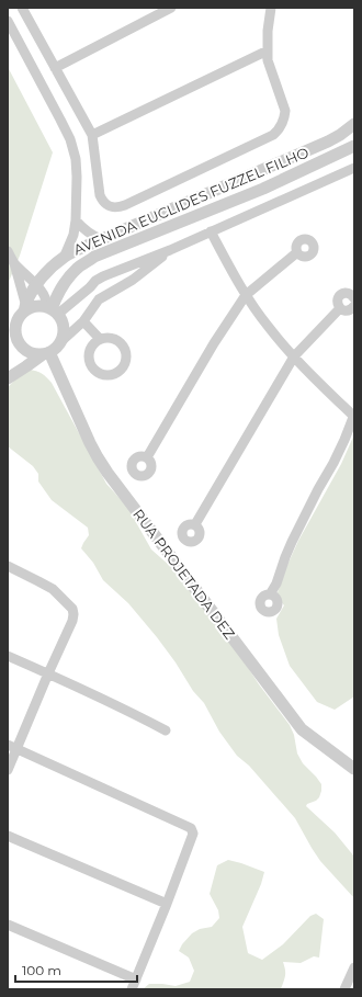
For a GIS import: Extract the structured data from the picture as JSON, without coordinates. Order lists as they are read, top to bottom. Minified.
{"streets":{"street":["AVENIDA EUCLIDES FUZZEL FILHO","RUA PROJETADA DEZ"]},"crossings":[["AVENIDA EUCLIDES FUZZEL FILHO","RUA PROJETADA DEZ"]],"scale_bar":"100 m"}
